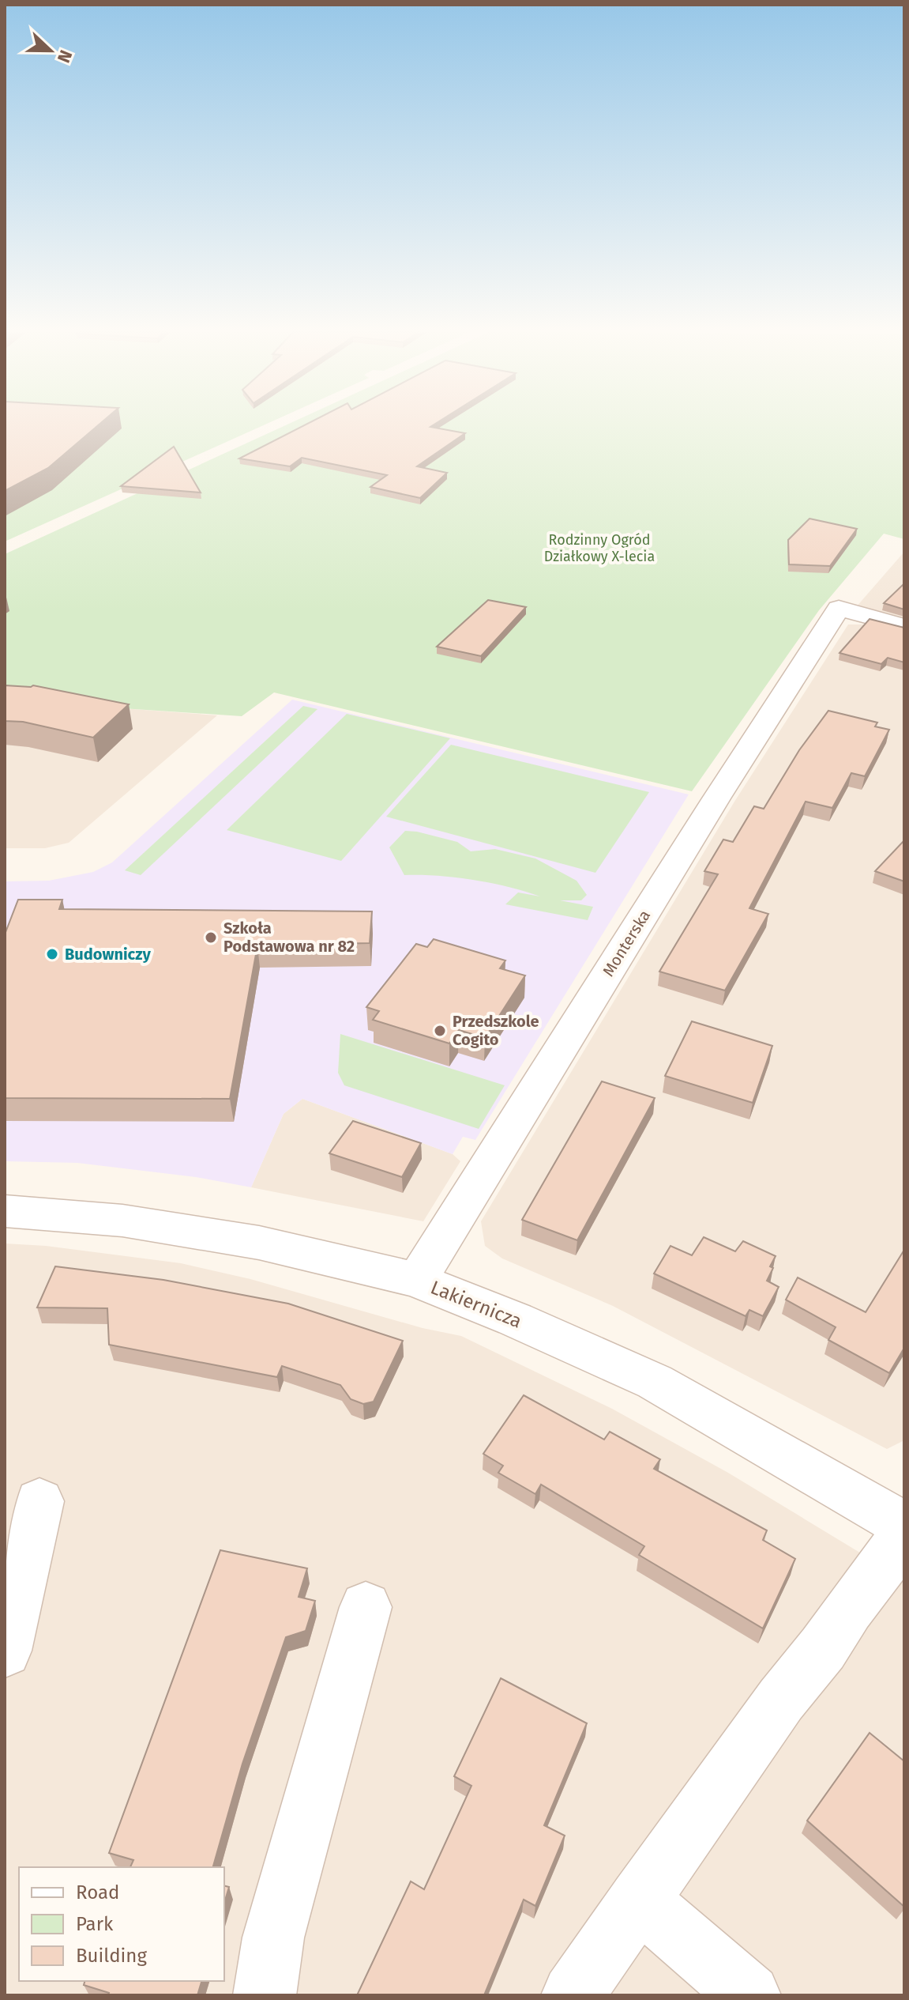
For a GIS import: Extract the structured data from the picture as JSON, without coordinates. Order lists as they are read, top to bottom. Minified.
{"streets":{"street":["Monterska","Lakiernicza"]},"crossings":[["Monterska","Lakiernicza"]],"parks":["Rodzinny Ogród Działkowy X-lecia"],"places":["Szkoła Podstawowa nr 82","Budowniczy","Przedszkole Cogito"],"legend":["Road","Park","Building"],"north":"right"}
